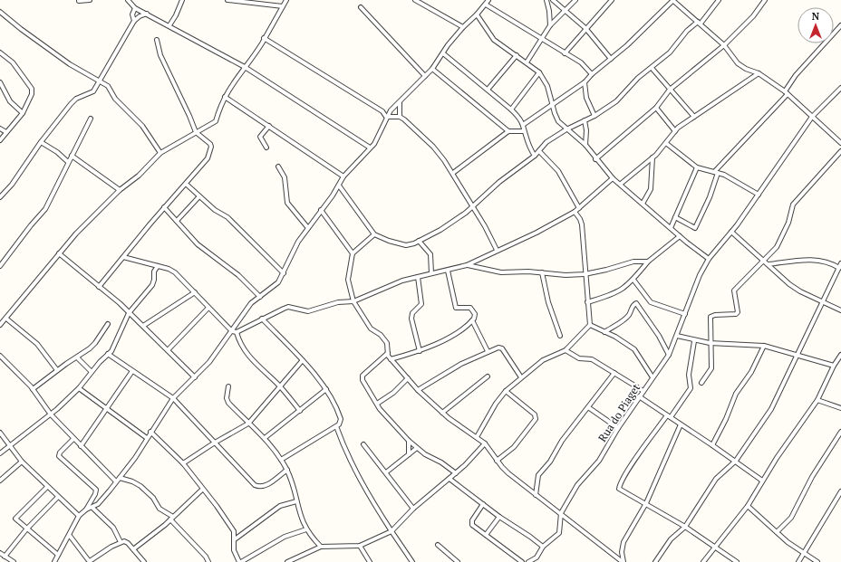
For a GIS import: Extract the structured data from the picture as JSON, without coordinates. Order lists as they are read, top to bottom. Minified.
{"streets":{"street":["Rua do Piaget"]},"north":"top"}
